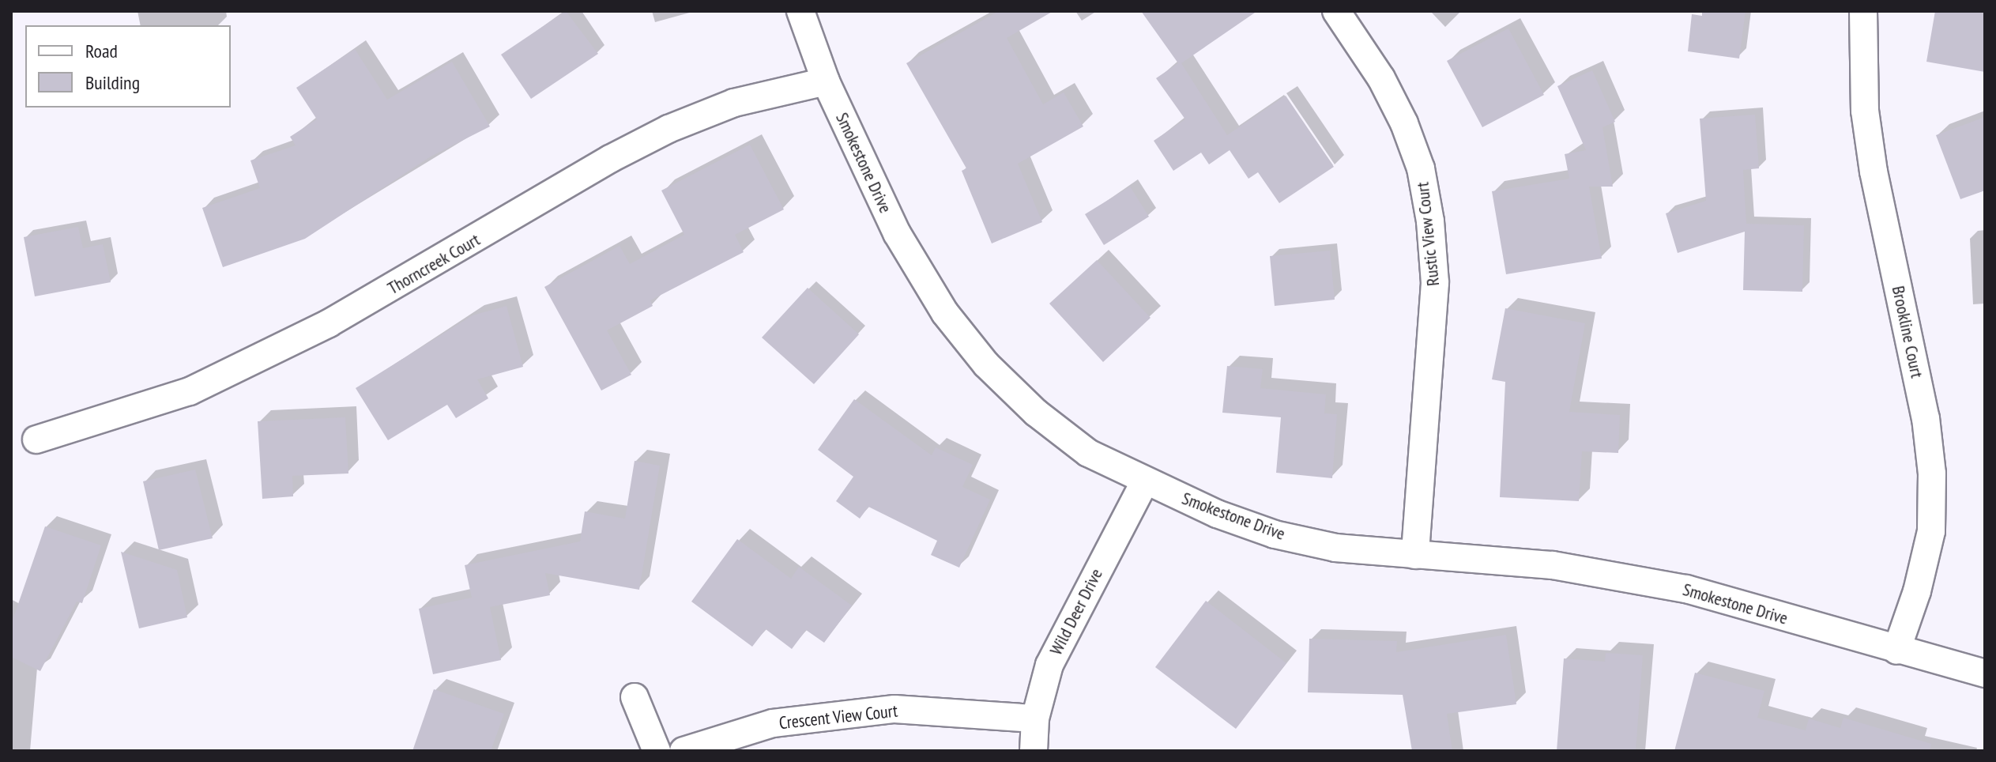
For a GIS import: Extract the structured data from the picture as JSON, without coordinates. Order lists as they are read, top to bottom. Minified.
{"streets":{"street":["Smokestone Drive","Rustic View Court","Thorncreek Court","Brookline Court","Wild Deer Drive","Crescent View Court"]},"crossings":[["Smokestone Drive","Rustic View Court"],["Smokestone Drive","Thorncreek Court"],["Smokestone Drive","Brookline Court"],["Smokestone Drive","Wild Deer Drive"],["Wild Deer Drive","Crescent View Court"]],"legend":["Road","Building"]}
